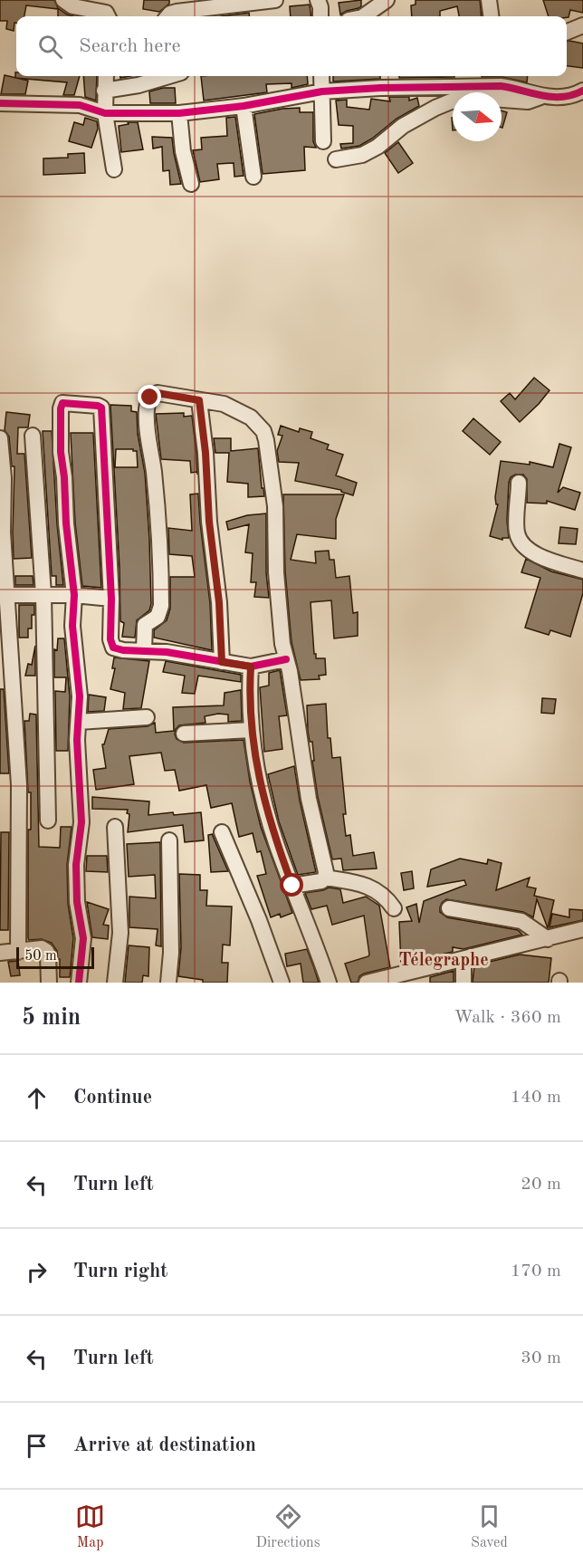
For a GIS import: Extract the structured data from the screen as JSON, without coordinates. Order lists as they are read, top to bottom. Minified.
{"districts":["Télegraphe"],"scale_bar":"50 m","north":"right","page":{"search":"Search here","scale":"50 m","heading":["5 min","Walk · 360 m"],"list":[["Continue","140 m"],["Turn left","20 m"],["Turn right","170 m"],["Turn left","30 m"],"Arrive at destination"],"nav":["Map","Directions","Saved"]}}
